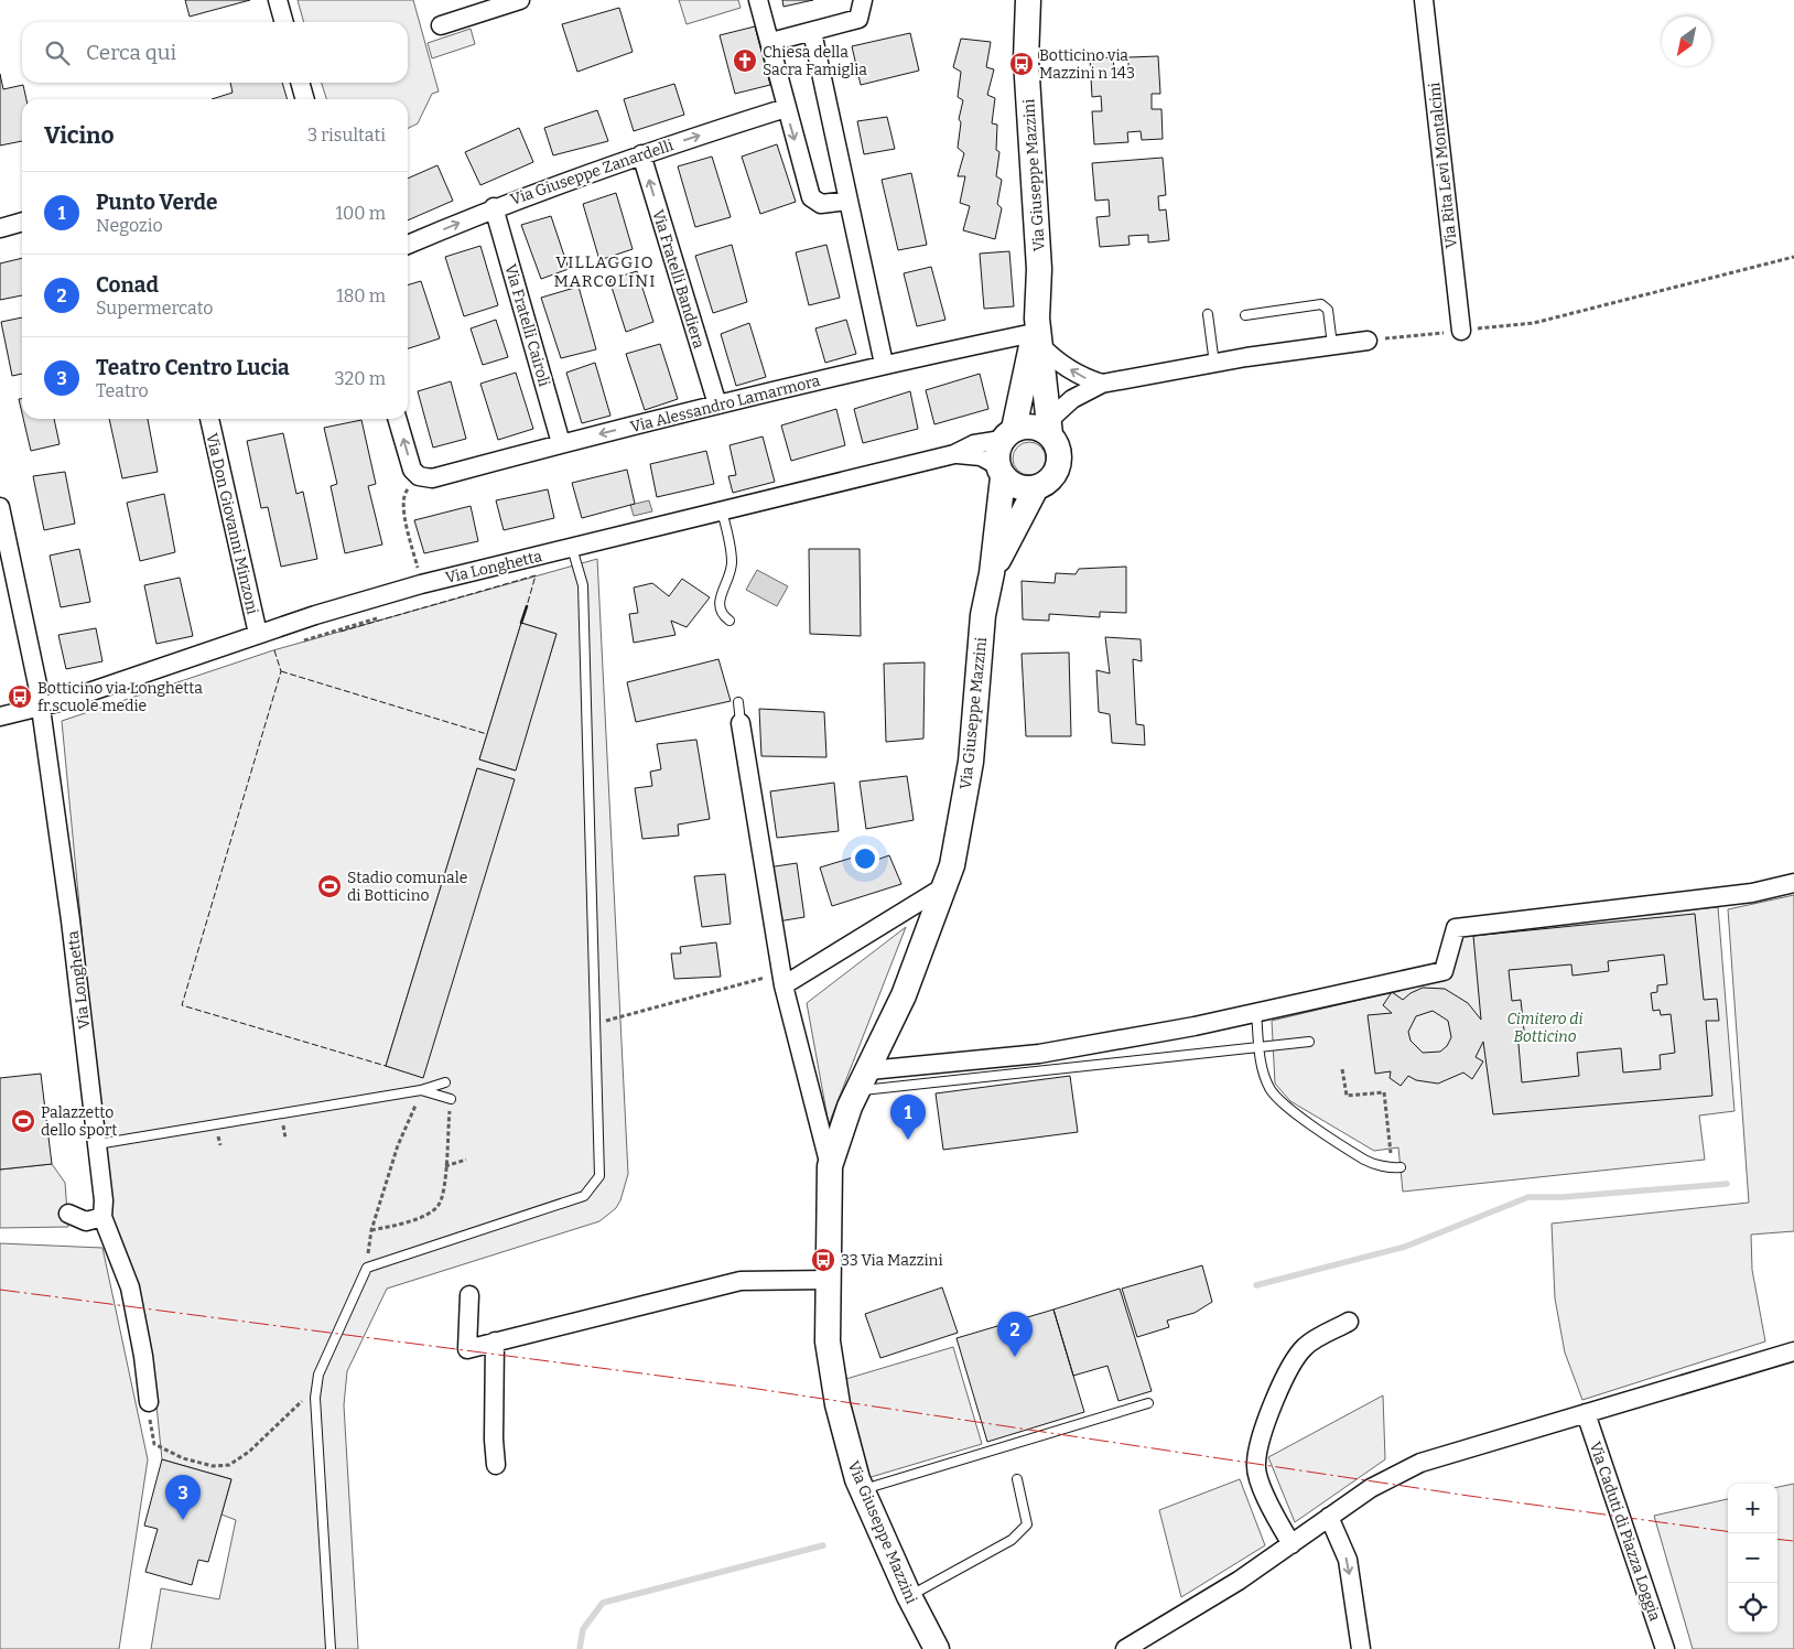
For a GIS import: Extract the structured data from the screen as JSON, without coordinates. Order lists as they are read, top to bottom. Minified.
{"streets":{"street":["Via Rita Levi Montalcini","Via Giuseppe Zanardelli","Via Giuseppe Mazzini","Via Fratelli Bandiera","Via Fratelli Cairoli","Via Alessandro Lamarmora","Via Don Giovanni Minzoni","Via Longhetta","Via Caduti di Piazza Loggia"]},"crossings":[["Via Giuseppe Zanardelli","Via Fratelli Bandiera"],["Via Giuseppe Zanardelli","Via Fratelli Cairoli"],["Via Giuseppe Mazzini","Via Alessandro Lamarmora"],["Via Giuseppe Mazzini","Via Longhetta"],["Via Fratelli Bandiera","Via Alessandro Lamarmora"],["Via Fratelli Cairoli","Via Alessandro Lamarmora"],["Via Don Giovanni Minzoni","Via Longhetta"]],"one_way":["Via Giuseppe Zanardelli","Via Fratelli Bandiera"],"districts":["VILLAGGIO MARCOLINI"],"parks":["Cimitero di Botticino"],"places":{"church":["Chiesa della Sacra Famiglia"],"bus stop":["Botticino via Mazzini n 143","Botticino via Longhetta fr.scuole medie","33 Via Mazzini"],"sports":["Stadio comunale di Botticino","Palazzetto dello sport"]},"north":"bottom left","page":{"search":"Cerca qui","heading":["Vicino","3 risultati"],"list":[{"mark":"1","name":"Punto Verde","note":"Negozio","value":"100 m"},{"mark":"2","name":"Conad","note":"Supermercato","value":"180 m"},{"mark":"3","name":"Teatro Centro Lucia","note":"Teatro","value":"320 m"}],"pins":["1","2","3"],"map_buttons":["+","−"]}}
